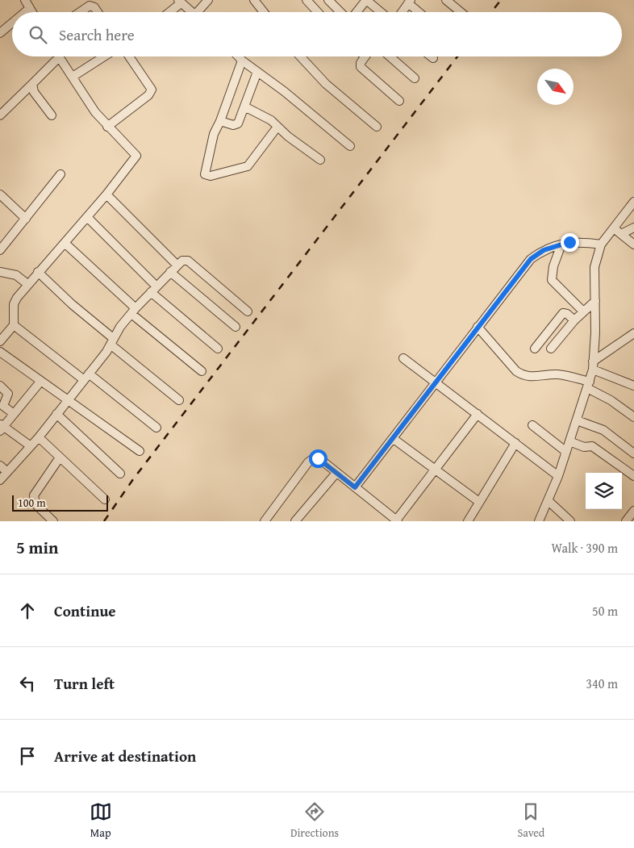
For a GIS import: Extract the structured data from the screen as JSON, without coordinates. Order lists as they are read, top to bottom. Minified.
{"scale_bar":"100 m","north":"bottom right","page":{"search":"Search here","scale":"100 m","heading":["5 min","Walk · 390 m"],"list":[["Continue","50 m"],["Turn left","340 m"],"Arrive at destination"],"nav":["Map","Directions","Saved"]}}
